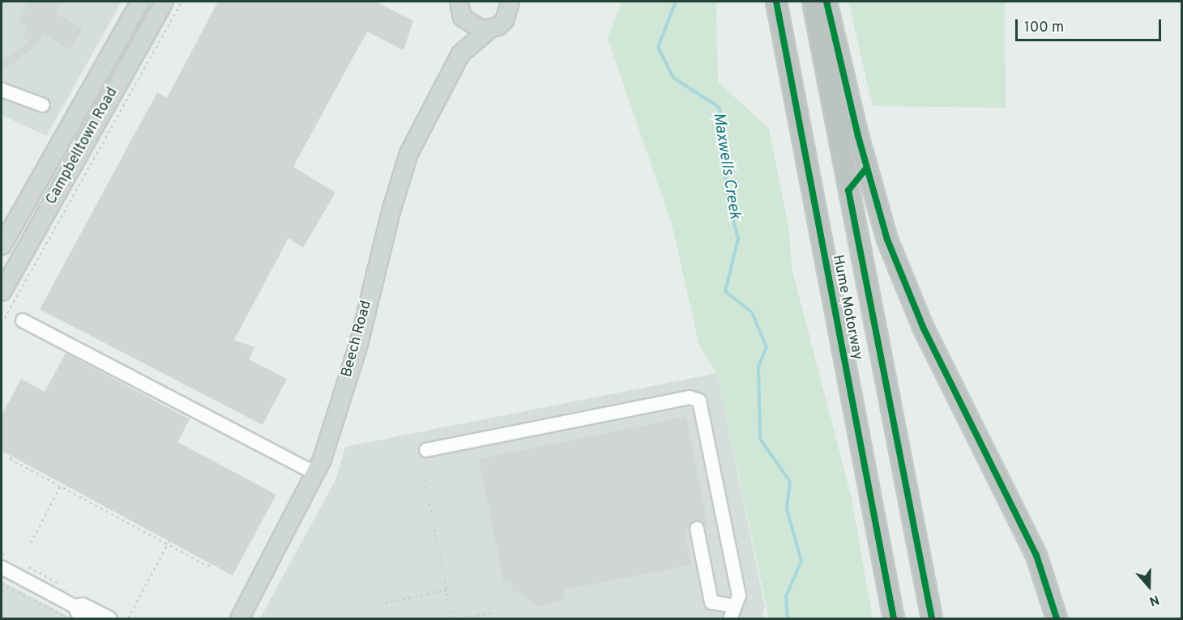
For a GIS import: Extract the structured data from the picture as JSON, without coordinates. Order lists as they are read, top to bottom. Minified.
{"streets":{"highway":["Hume Motorway"],"main road":["Campbelltown Road","Beech Road"]},"water":["Maxwells Creek"],"scale_bar":"100 m","north":"bottom"}
